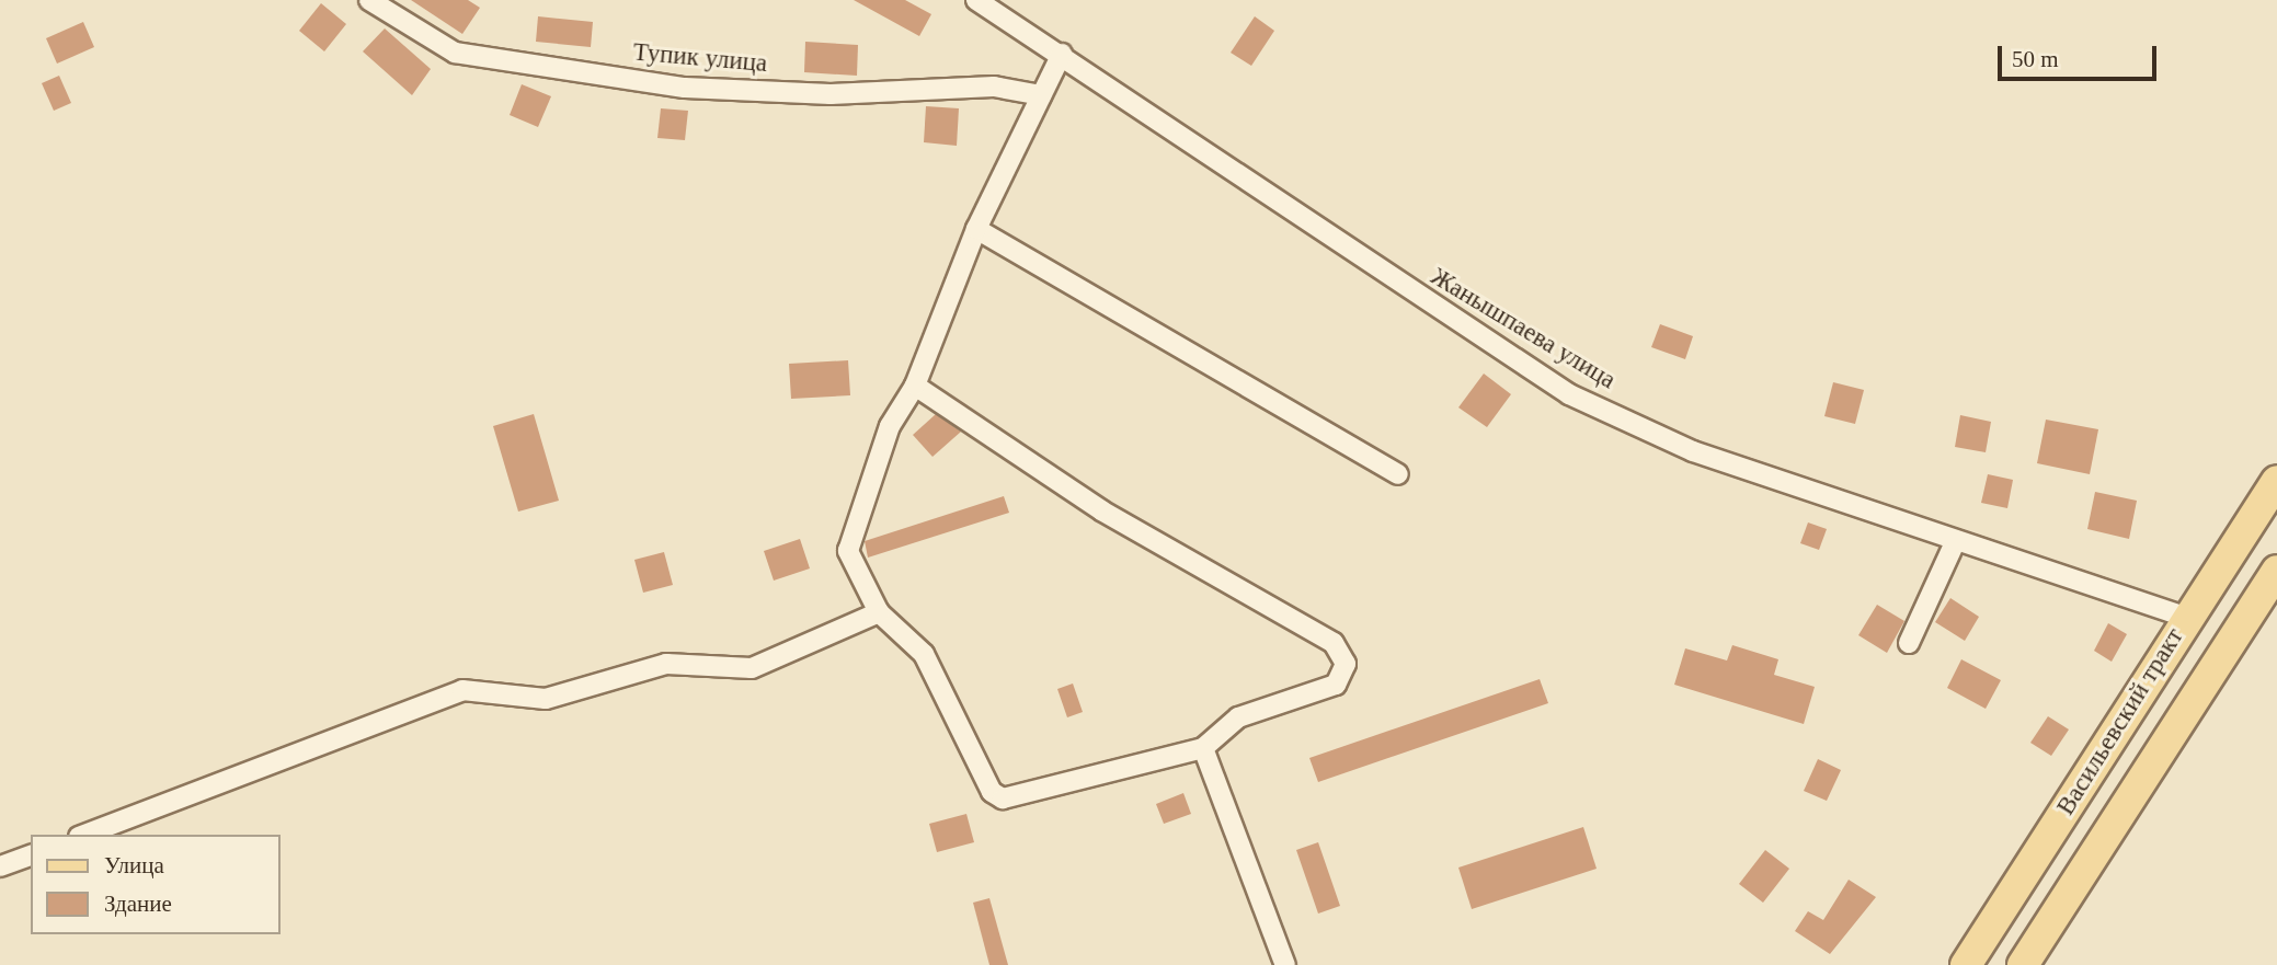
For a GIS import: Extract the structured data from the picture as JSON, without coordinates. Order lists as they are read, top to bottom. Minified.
{"streets":{"main road":["Васильевский тракт"],"street":["Тупик улица","Жанышпаева улица"]},"crossings":[["Жанышпаева улица","Васильевский тракт"]],"legend":["Улица","Здание"],"scale_bar":"50 m"}
